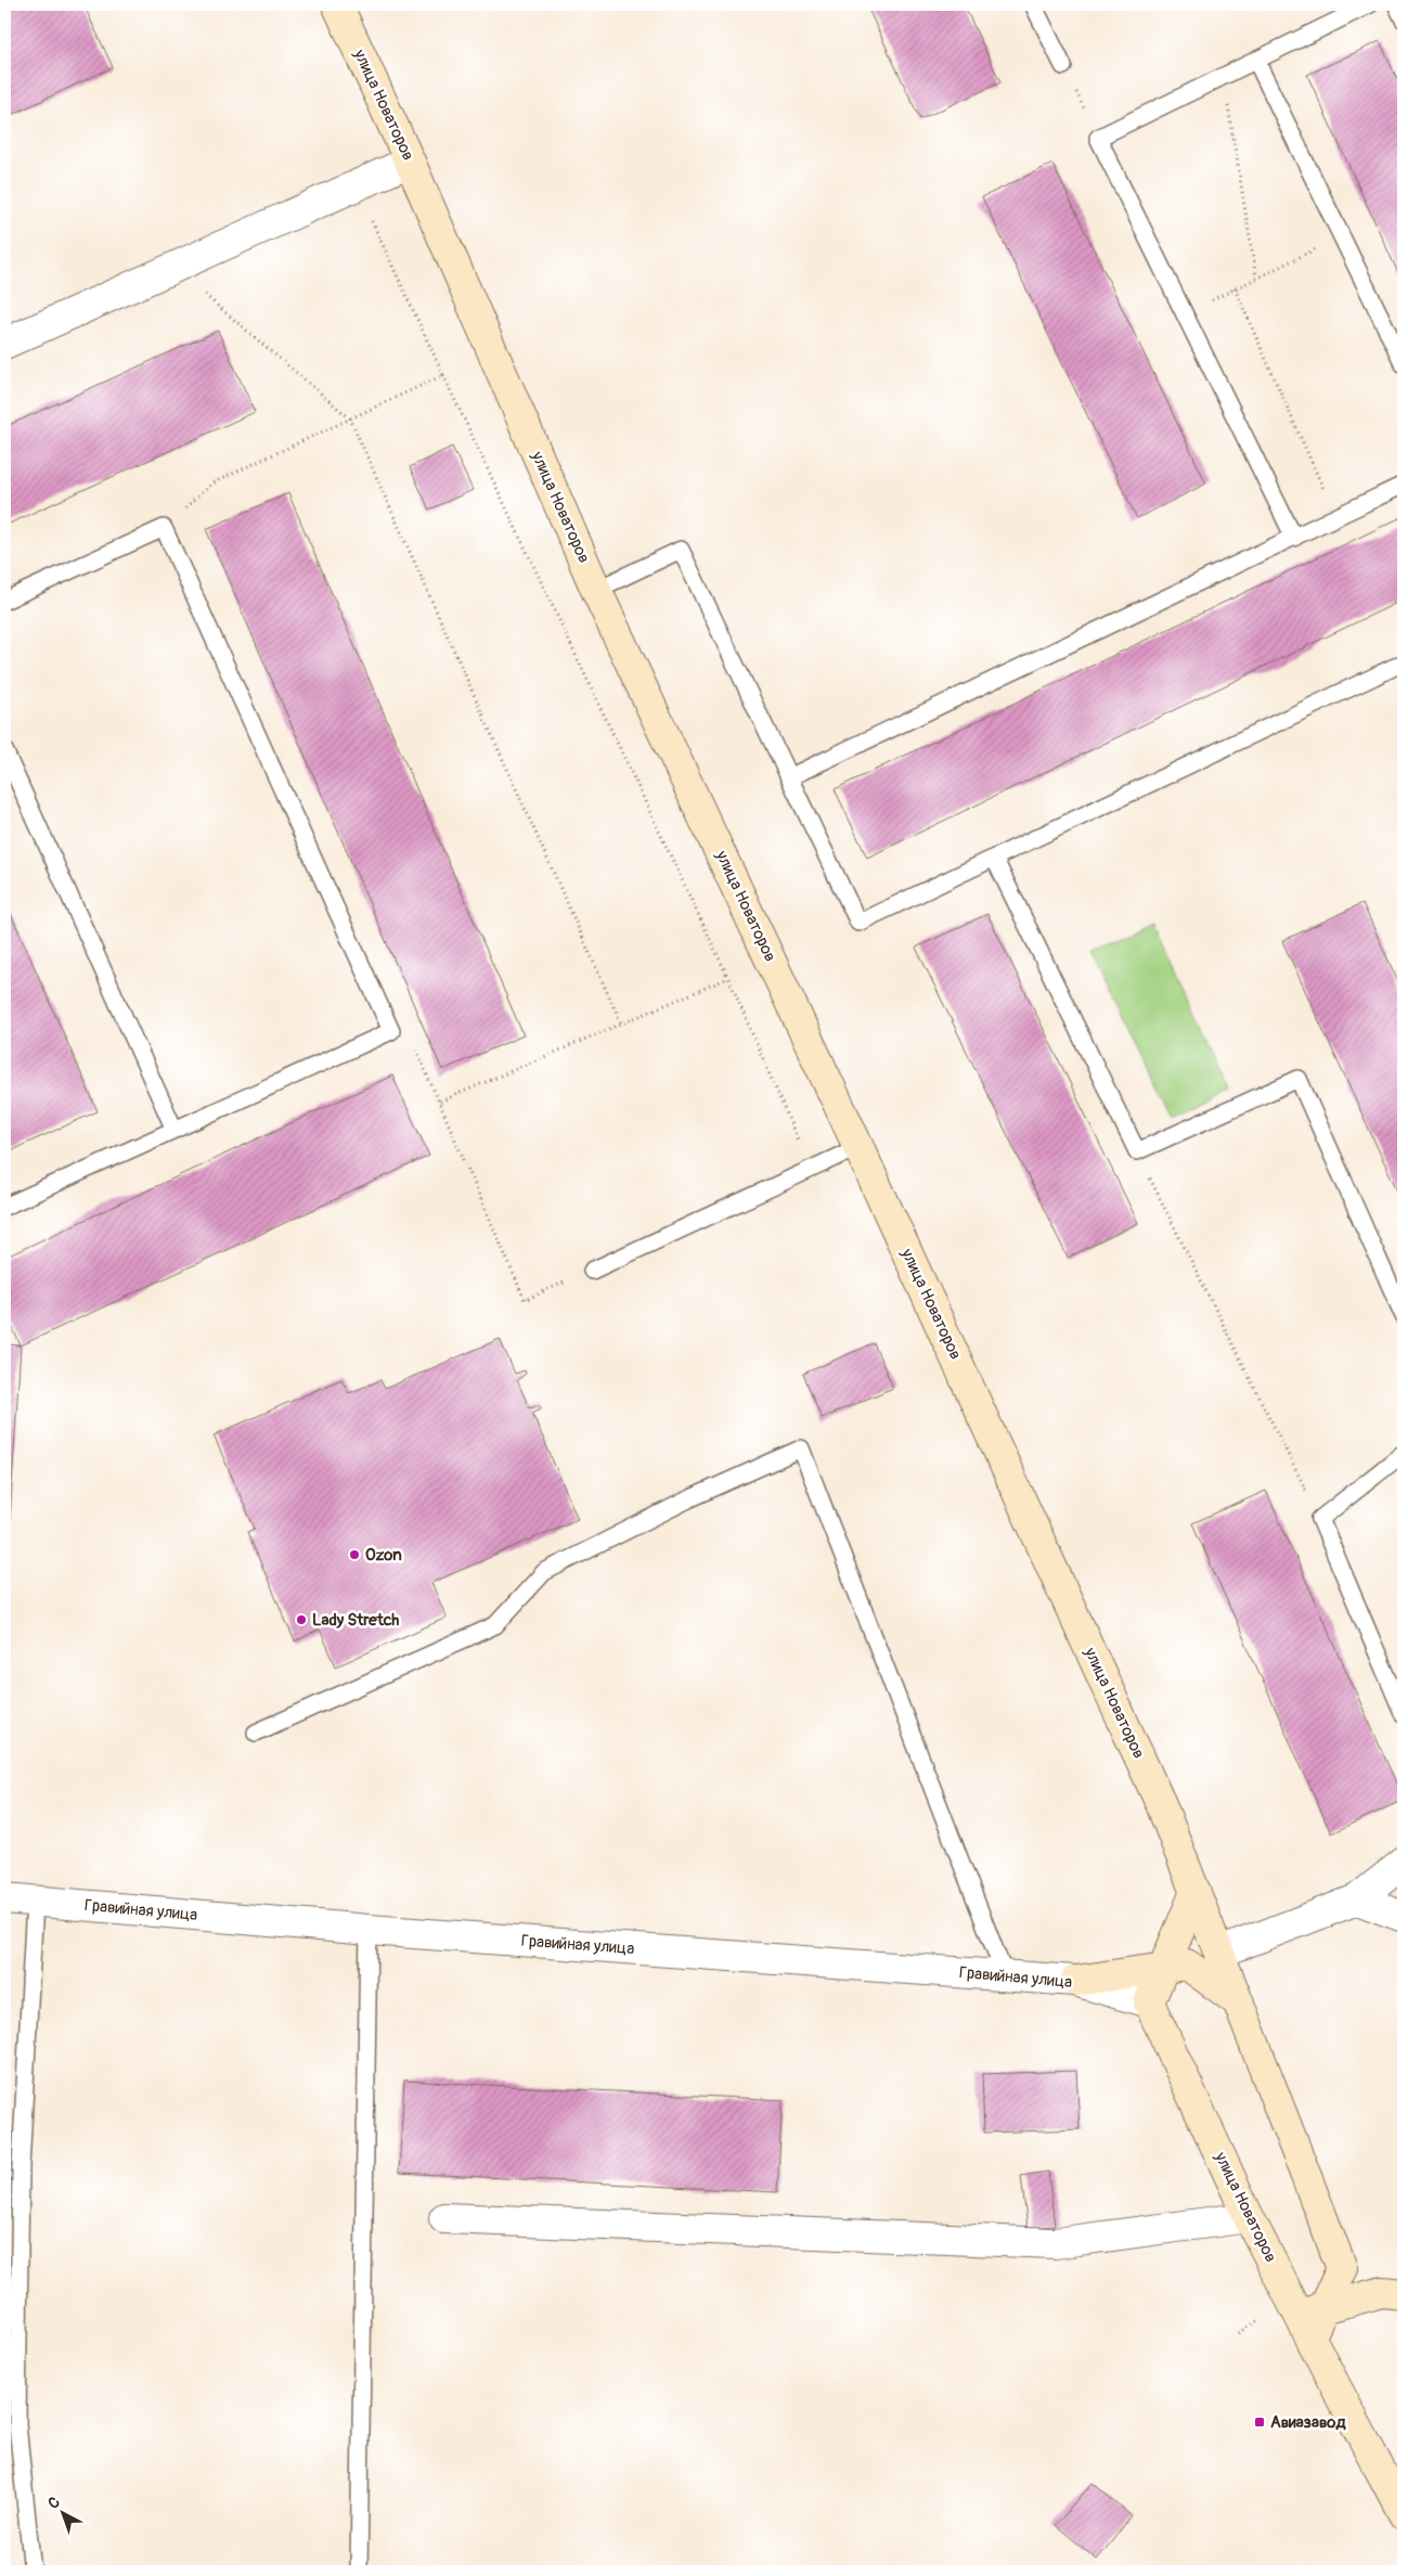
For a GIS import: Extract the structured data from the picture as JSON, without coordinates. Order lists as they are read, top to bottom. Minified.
{"streets":{"main road":["улица Новаторов"],"street":["Гравийная улица"]},"crossings":[["улица Новаторов","Гравийная улица"]],"places":{"other":["Ozon","Lady Stretch"],"transit":["Авиазавод"]},"north":"top left"}
